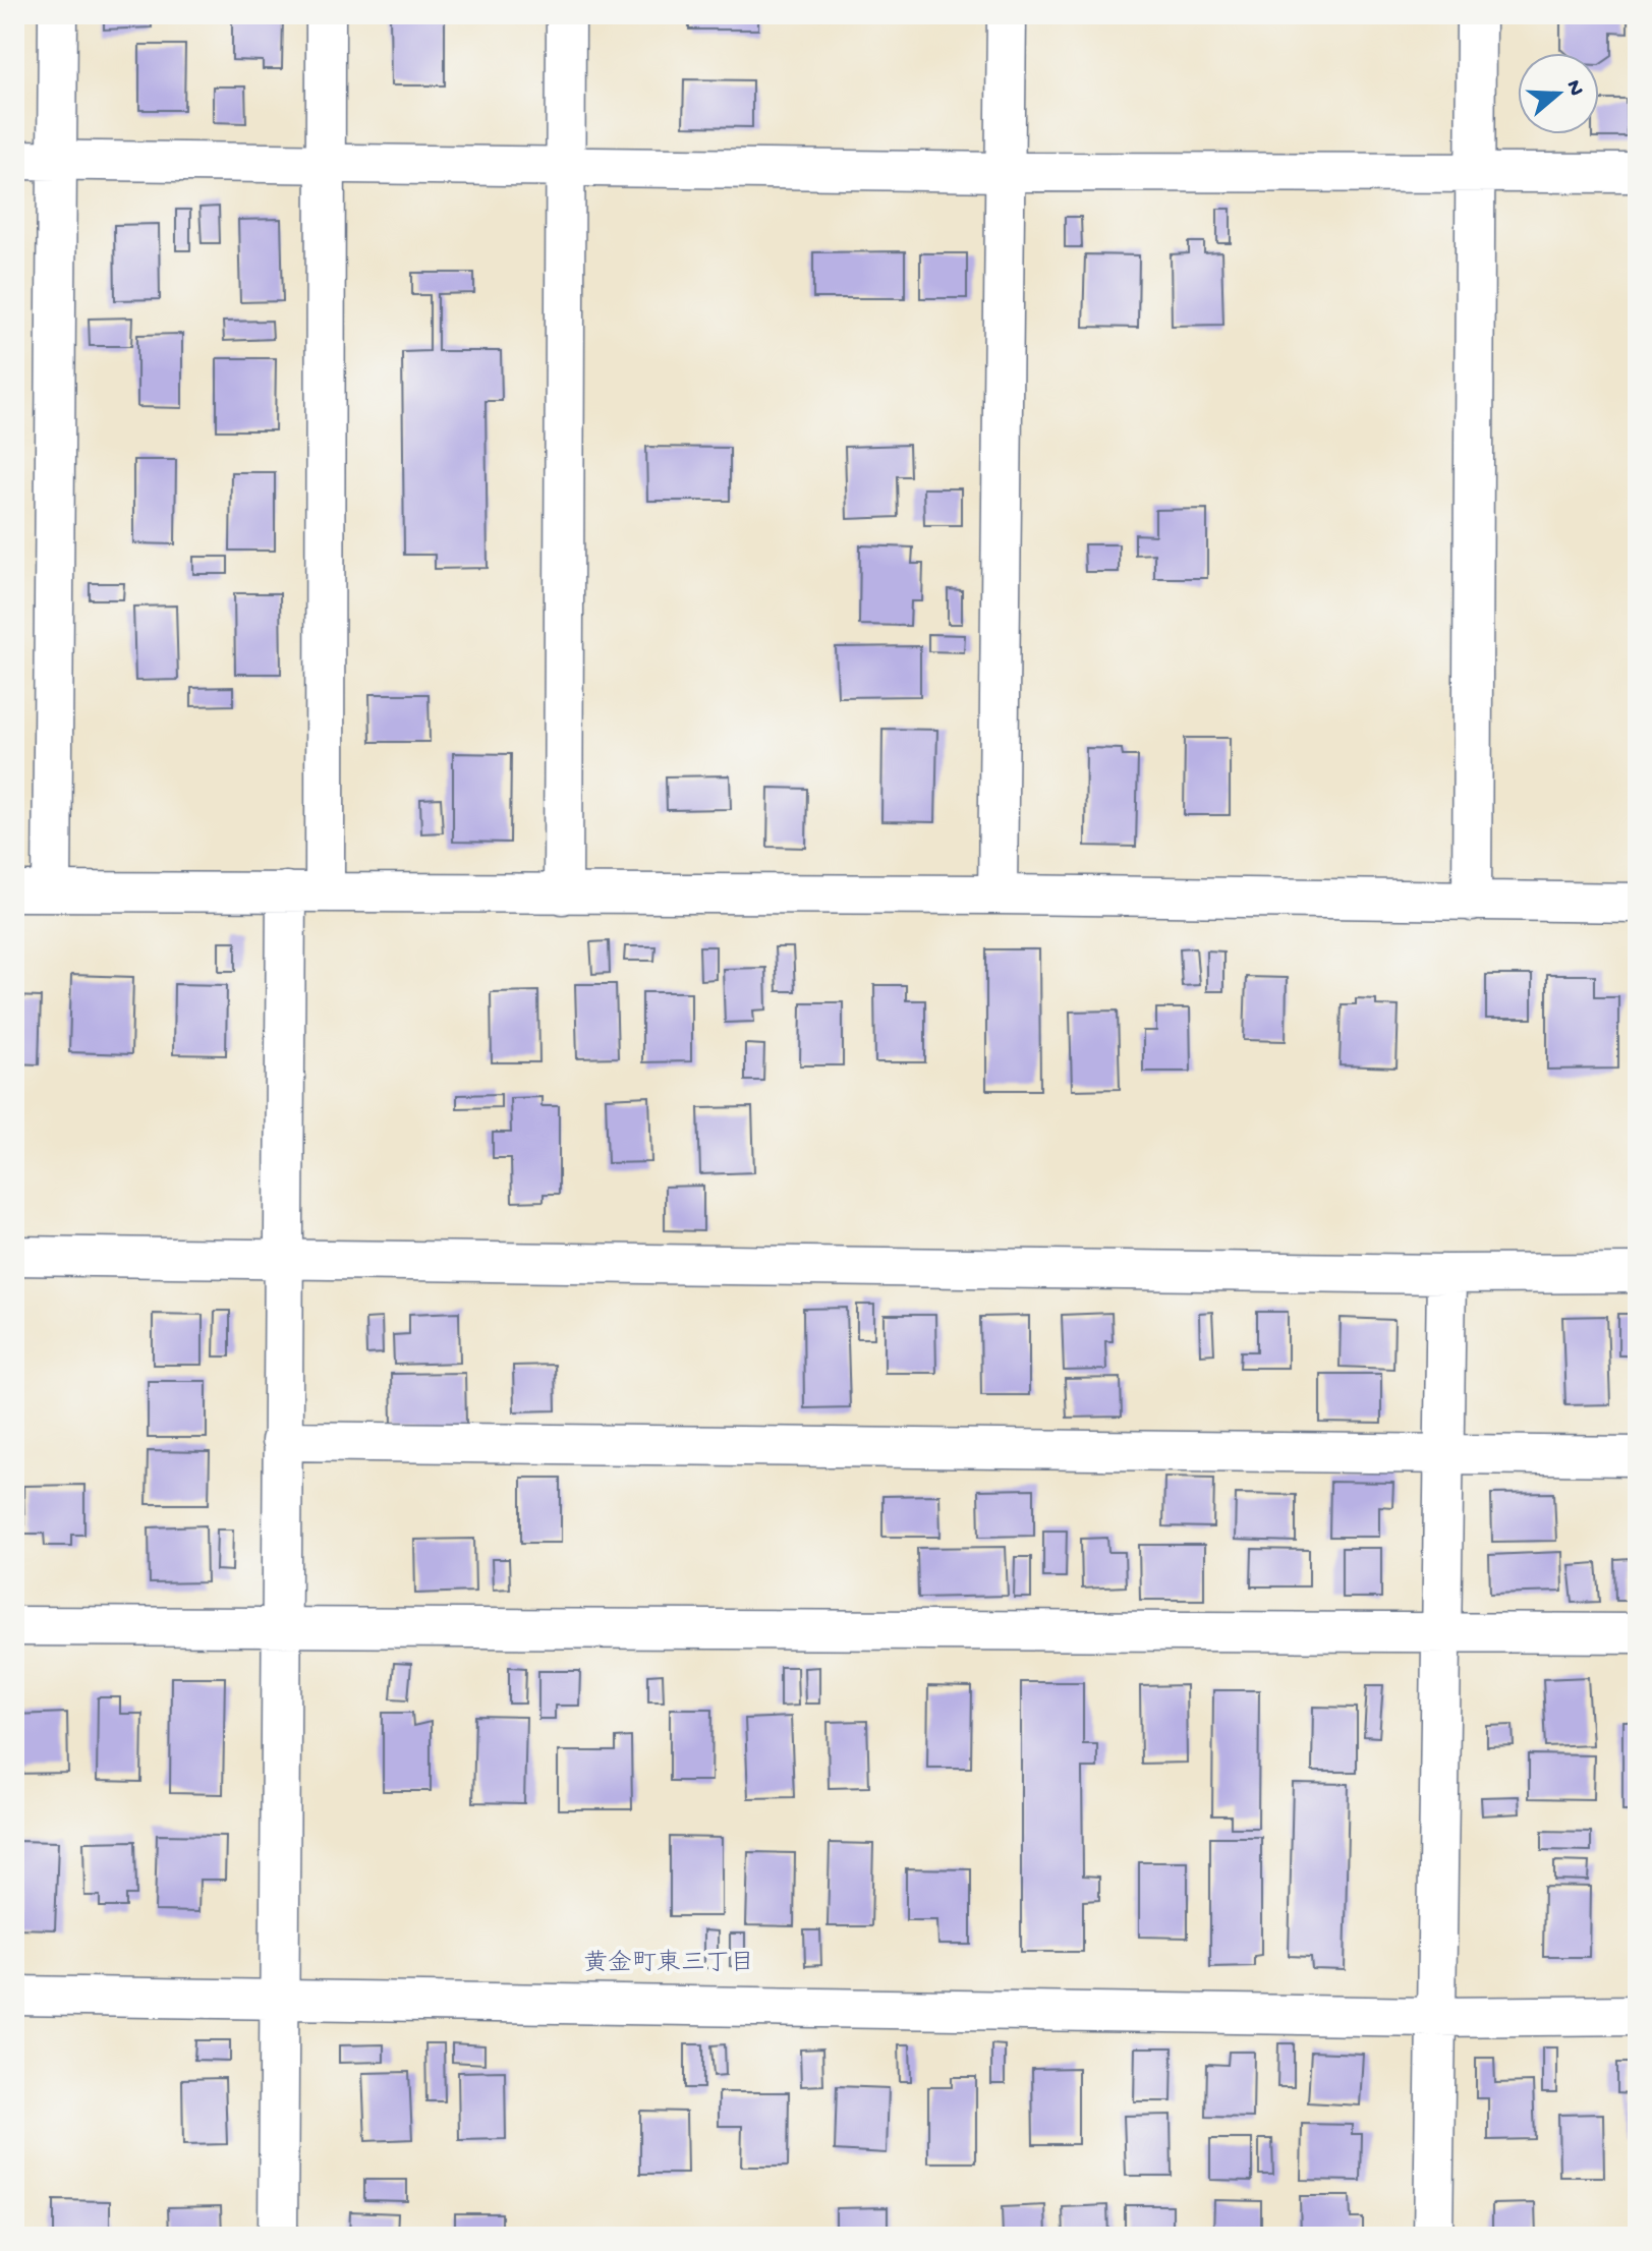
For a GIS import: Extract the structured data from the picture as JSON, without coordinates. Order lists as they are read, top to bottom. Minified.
{"districts":["黄金町東三丁目"],"north":"right"}
